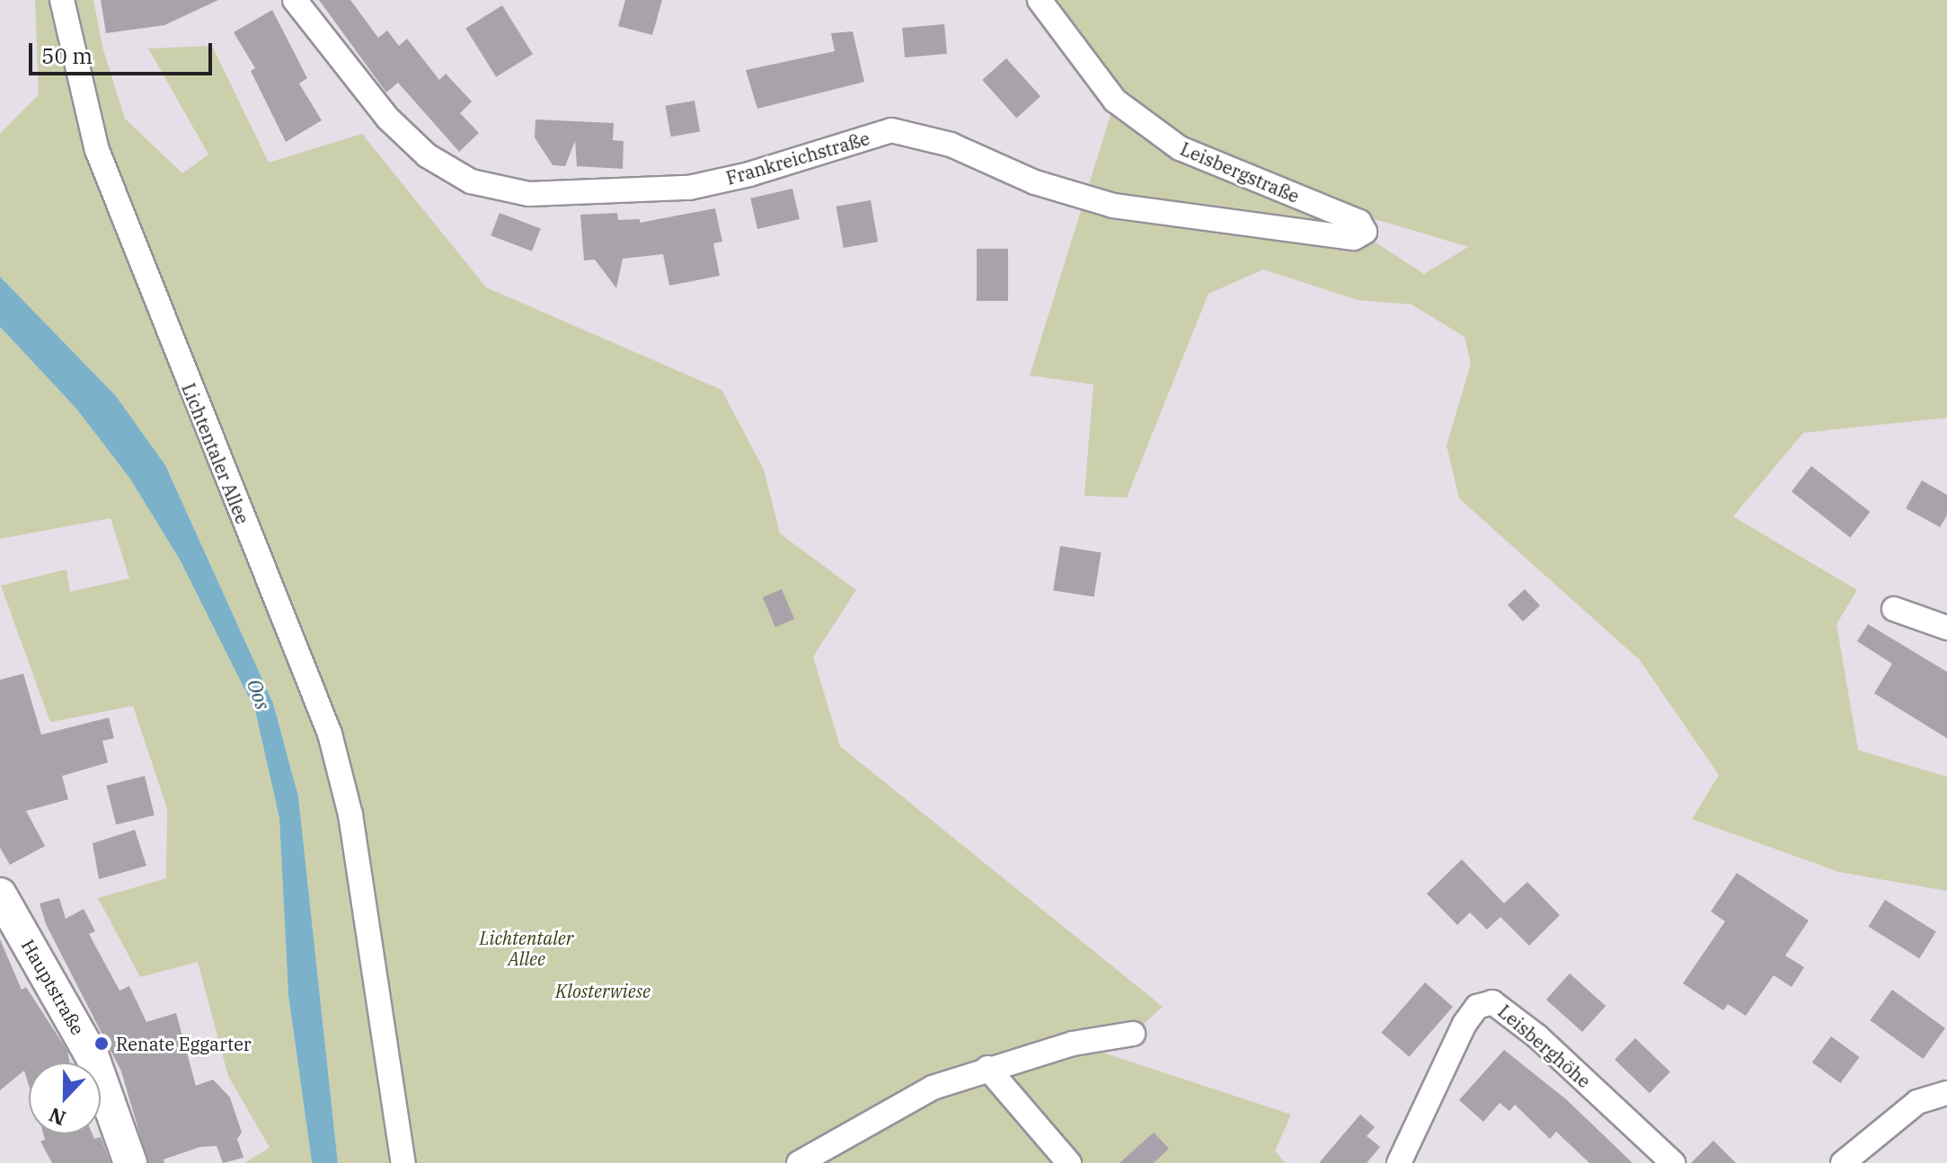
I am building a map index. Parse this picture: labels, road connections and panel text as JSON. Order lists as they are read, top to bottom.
{
  "streets": {
    "main road": ["Hauptstraße"],
    "street": [
      "Frankreichstraße",
      "Leisbergstraße",
      "Lichtentaler Allee",
      "Leisberghöhe"
    ]
  },
  "crossings": [
    ["Frankreichstraße", "Leisbergstraße"]
  ],
  "water": ["Oos"],
  "parks": ["Lichtentaler Allee", "Klosterwiese"],
  "places": ["Renate Eggarter"],
  "scale_bar": "50 m",
  "north": "bottom"
}
